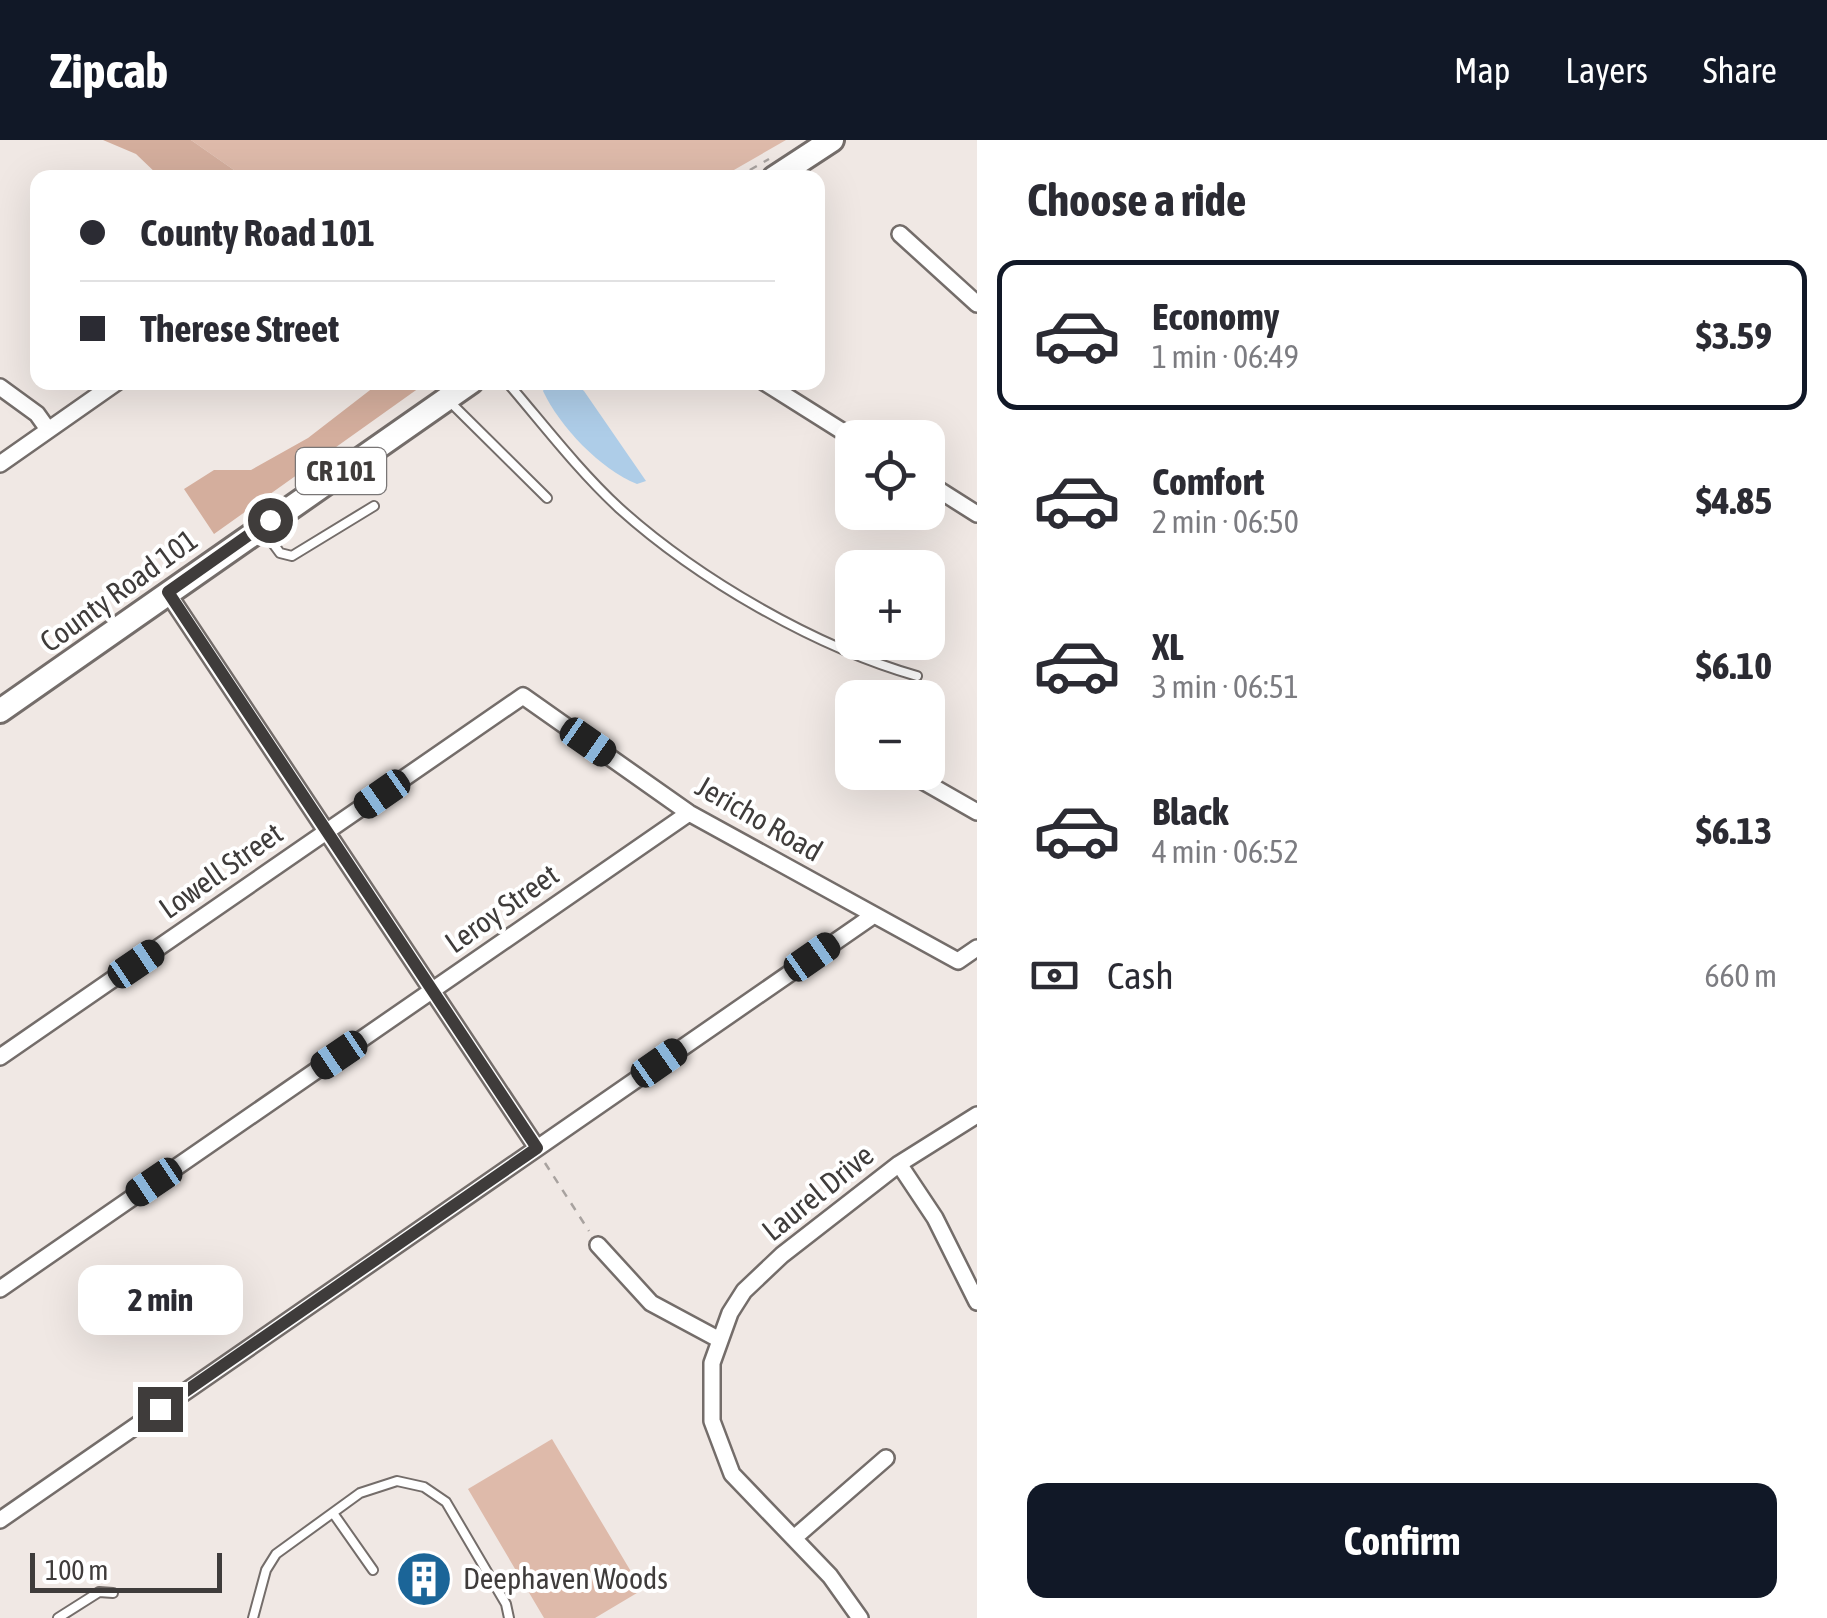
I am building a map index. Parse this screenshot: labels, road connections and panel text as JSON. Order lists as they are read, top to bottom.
{
  "streets": {
    "main road": ["CR 101", "County Road 101"],
    "street": [
      "Jericho Road",
      "Lowell Street",
      "Leroy Street",
      "Laurel Drive"
    ]
  },
  "crossings": [
    ["Jericho Road", "Lowell Street"],
    ["Jericho Road", "Leroy Street"]
  ],
  "places": {
    "building": ["Deephaven Woods"]
  },
  "scale_bar": "100 m",
  "page": {
    "header": "Zipcab",
    "nav": ["Map", "Layers", "Share"],
    "heading": "Choose a ride",
    "banner": ["County Road 101", "Therese Street"],
    "list": [
      {
        "name": "Economy",
        "note": "1 min · 06:49",
        "value": "$3.59"
      },
      {
        "name": "Comfort",
        "note": "2 min · 06:50",
        "value": "$4.85"
      },
      {
        "name": "XL",
        "note": "3 min · 06:51",
        "value": "$6.10"
      },
      {
        "name": "Black",
        "note": "4 min · 06:52",
        "value": "$6.13"
      }
    ],
    "map_buttons": ["+", "−"],
    "pay": ["Cash", "660 m"],
    "bubble": "2 min",
    "buttons": "Confirm",
    "scale": "100 m"
  }
}
